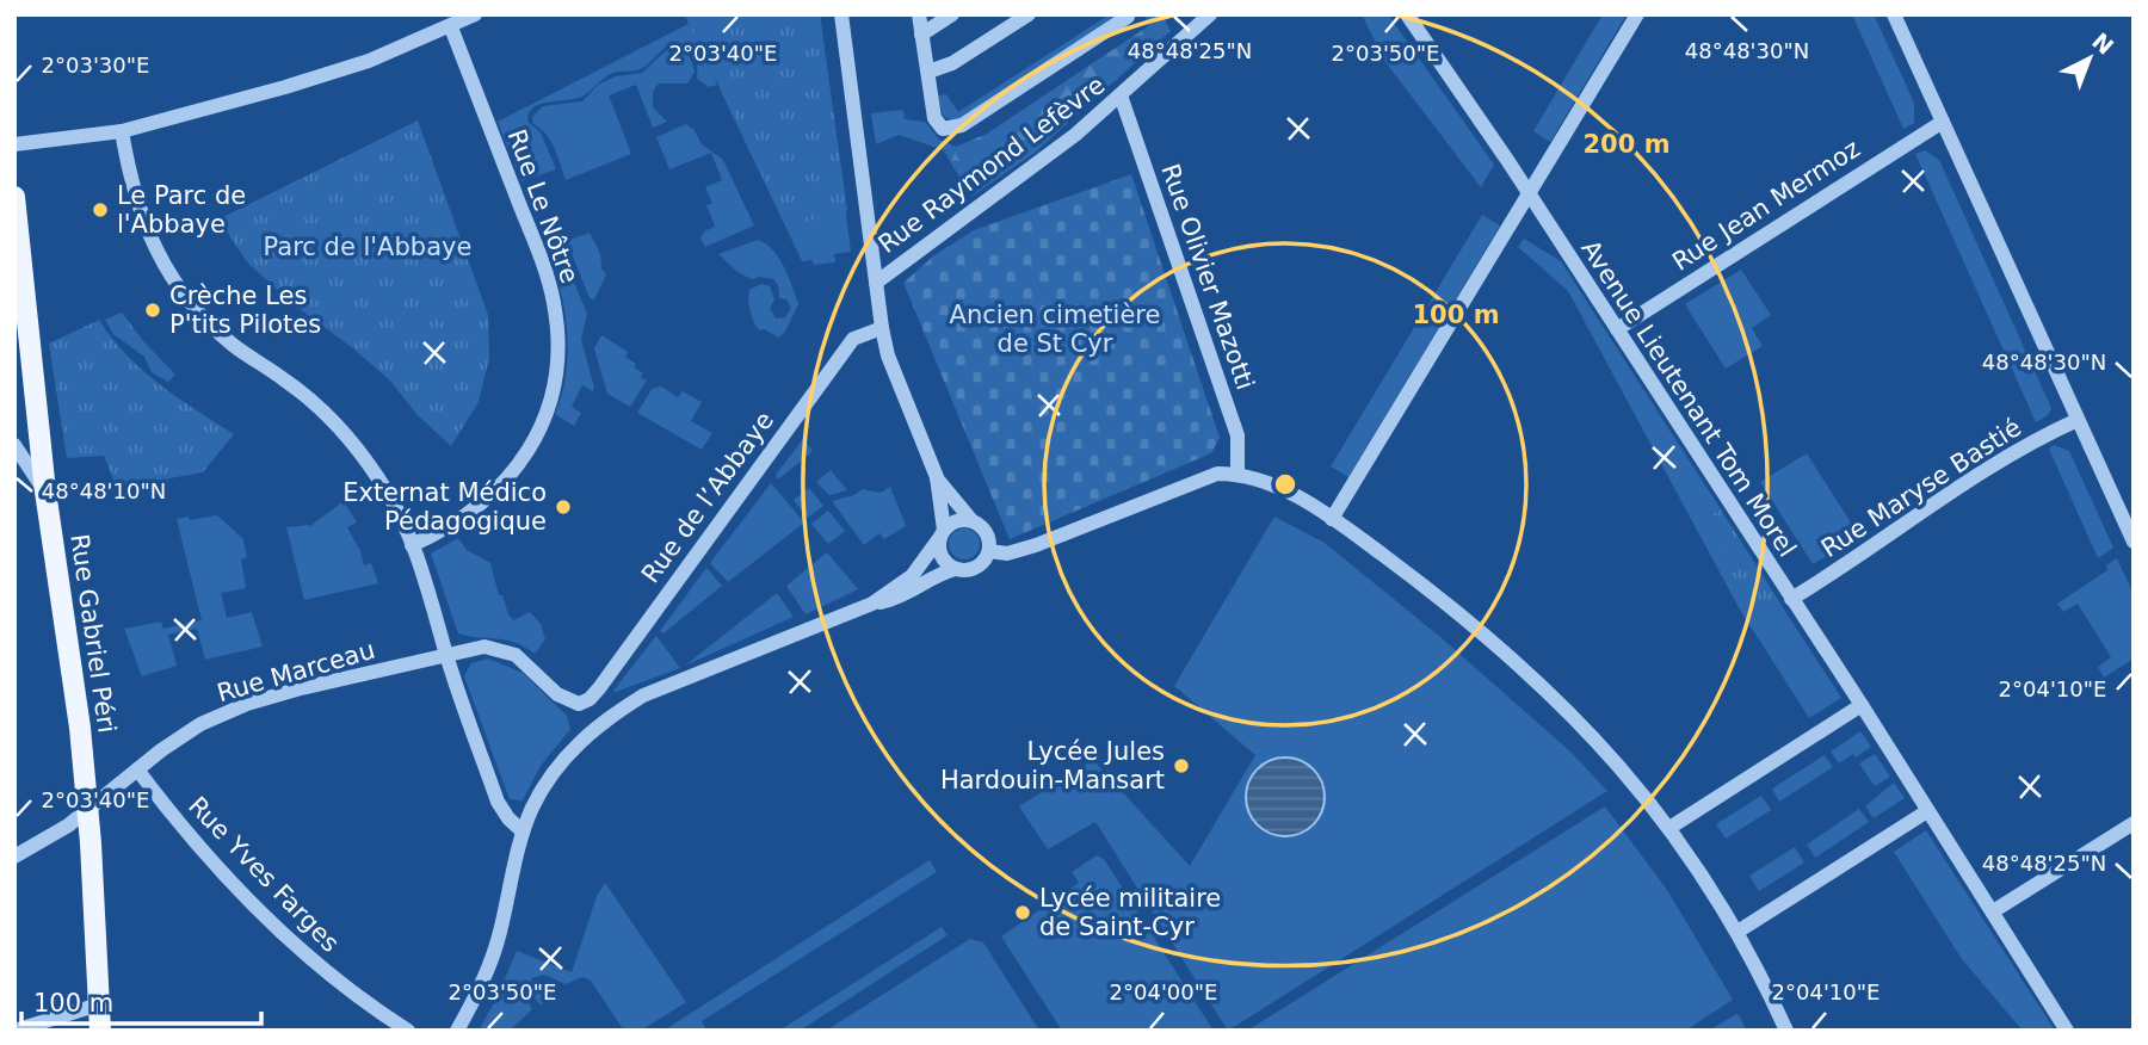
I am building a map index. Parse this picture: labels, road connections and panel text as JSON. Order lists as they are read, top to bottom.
{
  "streets": {
    "main road": ["Rue Gabriel Péri"],
    "street": [
      "Rue Raymond Lefèvre",
      "Rue Jean Mermoz",
      "Rue Le Nôtre",
      "Rue Olivier Mazotti",
      "Avenue Lieutenant Tom Morel",
      "Rue Maryse Bastié",
      "Rue de l’Abbaye",
      "Rue Marceau",
      "Rue Yves Farges"
    ]
  },
  "crossings": [
    ["Rue Raymond Lefèvre", "Rue Olivier Mazotti"],
    ["Rue Jean Mermoz", "Avenue Lieutenant Tom Morel"],
    ["Avenue Lieutenant Tom Morel", "Rue Maryse Bastié"],
    ["Rue de l’Abbaye", "Rue Marceau"],
    ["Rue Gabriel Péri", "Rue Marceau"],
    ["Rue Marceau", "Rue Yves Farges"]
  ],
  "parks": ["Parc de l'Abbaye", "Ancien cimetière de St Cyr"],
  "places": [
    "Le Parc de l'Abbaye",
    "Crèche Les P'tits Pilotes",
    "Externat Médico Pédagogique",
    "Lycée Jules Hardouin-Mansart",
    "Lycée militaire de Saint-Cyr"
  ],
  "scale_bar": "100 m",
  "north": "top right",
  "coordinates": [
    "48°48'25\"N",
    "48°48'30\"N",
    "2°03'40\"E",
    "2°03'50\"E",
    "2°03'30\"E",
    "48°48'10\"N",
    "2°04'10\"E",
    "2°04'00\"E"
  ],
  "rings": ["200 m", "100 m"]
}
